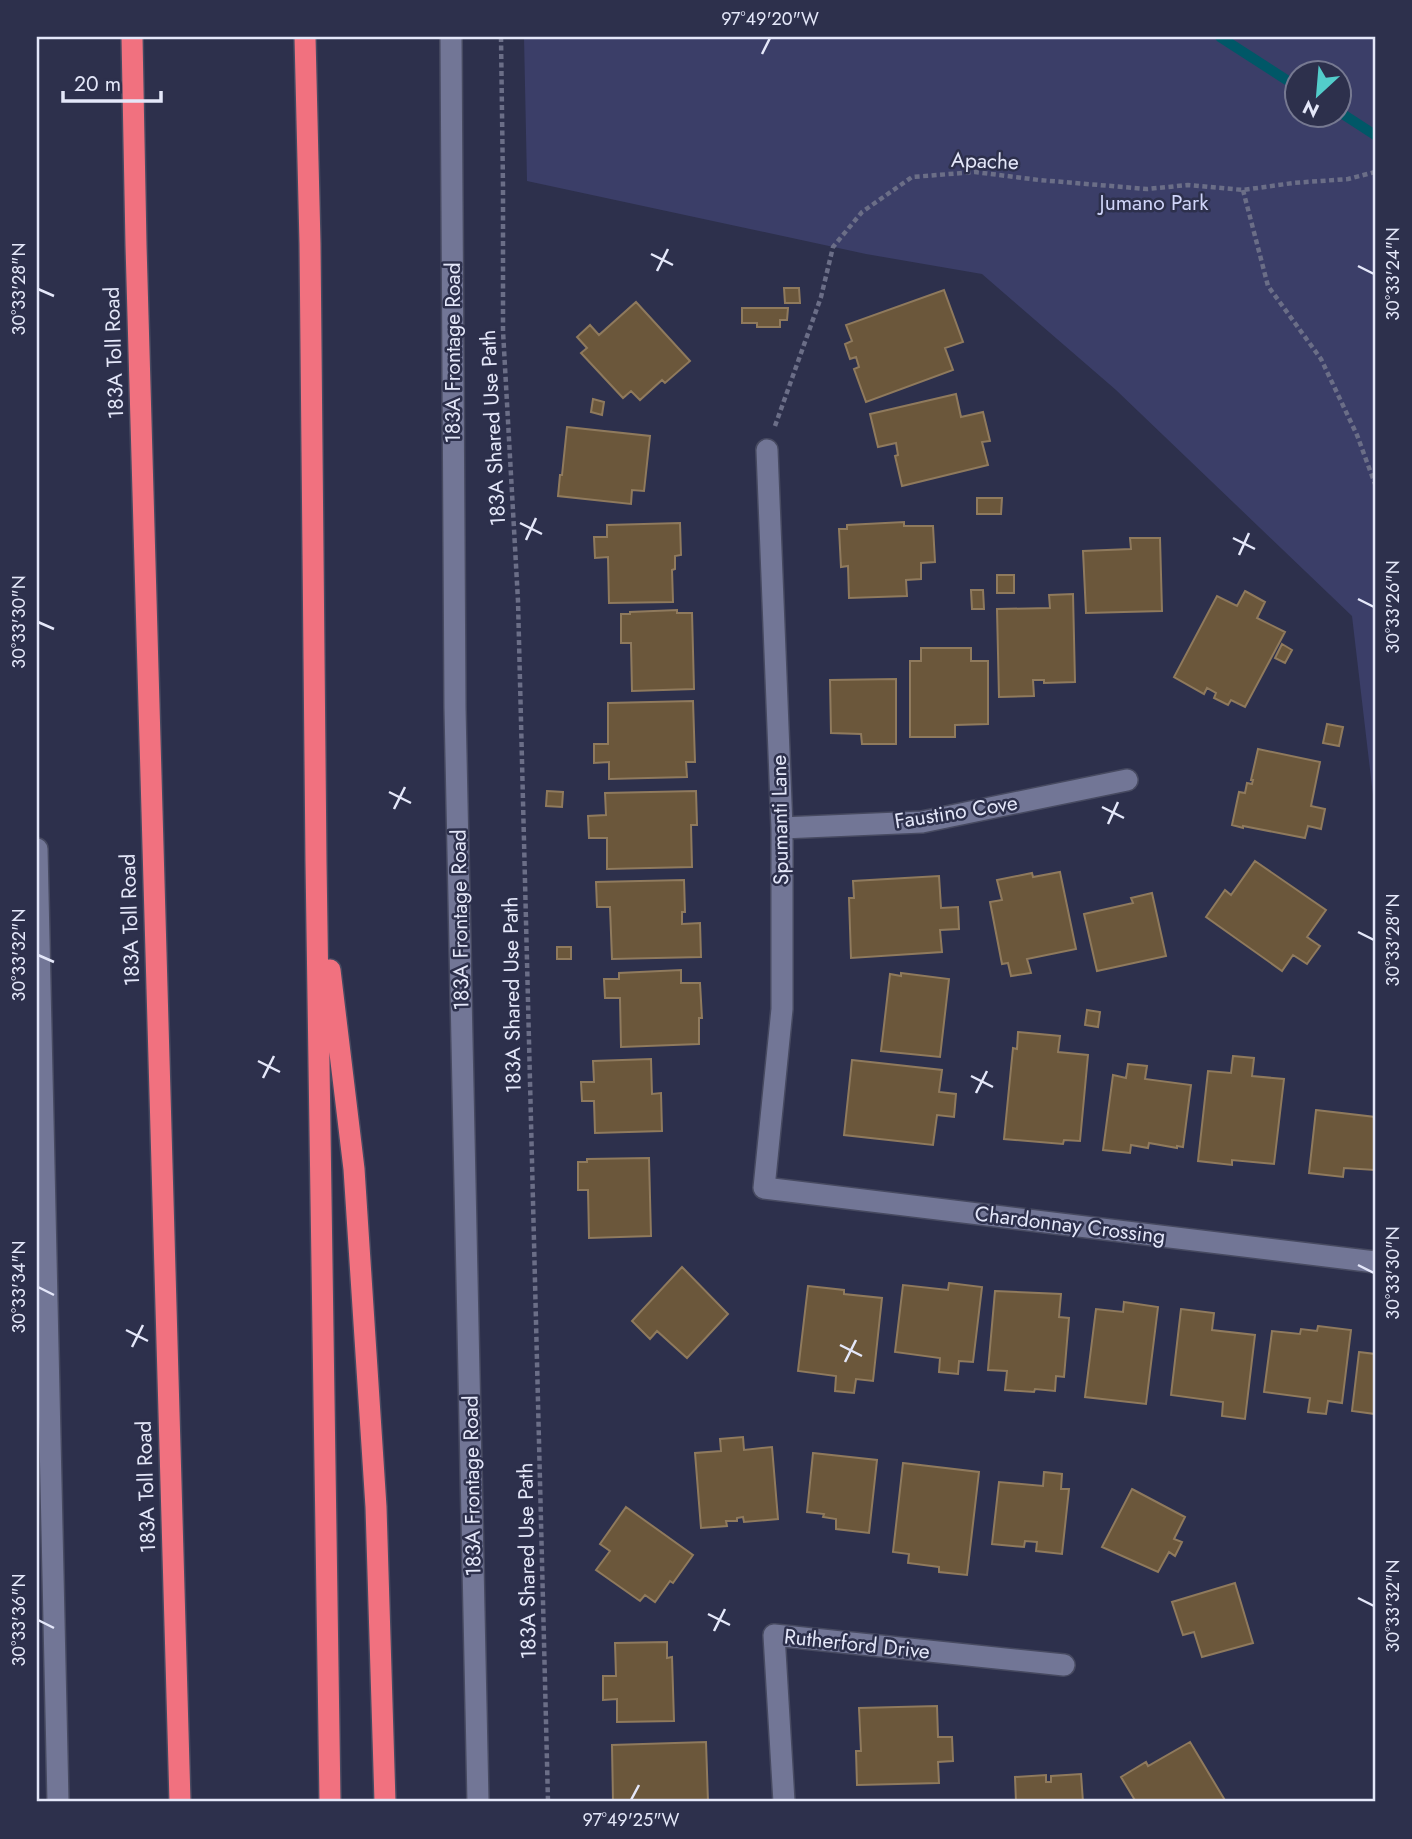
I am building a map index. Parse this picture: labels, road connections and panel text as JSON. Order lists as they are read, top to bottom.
{
  "streets": {
    "highway": ["183A Toll Road"],
    "main road": [
      "183A Frontage Road",
      "Faustino Cove",
      "Spumanti Lane",
      "Chardonnay Crossing",
      "Rutherford Drive"
    ],
    "path": ["Apache", "183A Shared Use Path"]
  },
  "crossings": [
    ["Apache", "Spumanti Lane"],
    ["Faustino Cove", "Spumanti Lane"],
    ["Spumanti Lane", "Chardonnay Crossing"]
  ],
  "parks": ["Jumano Park"],
  "scale_bar": "20 m",
  "north": "bottom left",
  "coordinates": [
    "97°49'20\"W",
    "30°33'24\"N",
    "30°33'28\"N",
    "30°33'26\"N",
    "30°33'30\"N",
    "30°33'32\"N",
    "30°33'34\"N",
    "30°33'36\"N",
    "97°49'25\"W"
  ]
}
